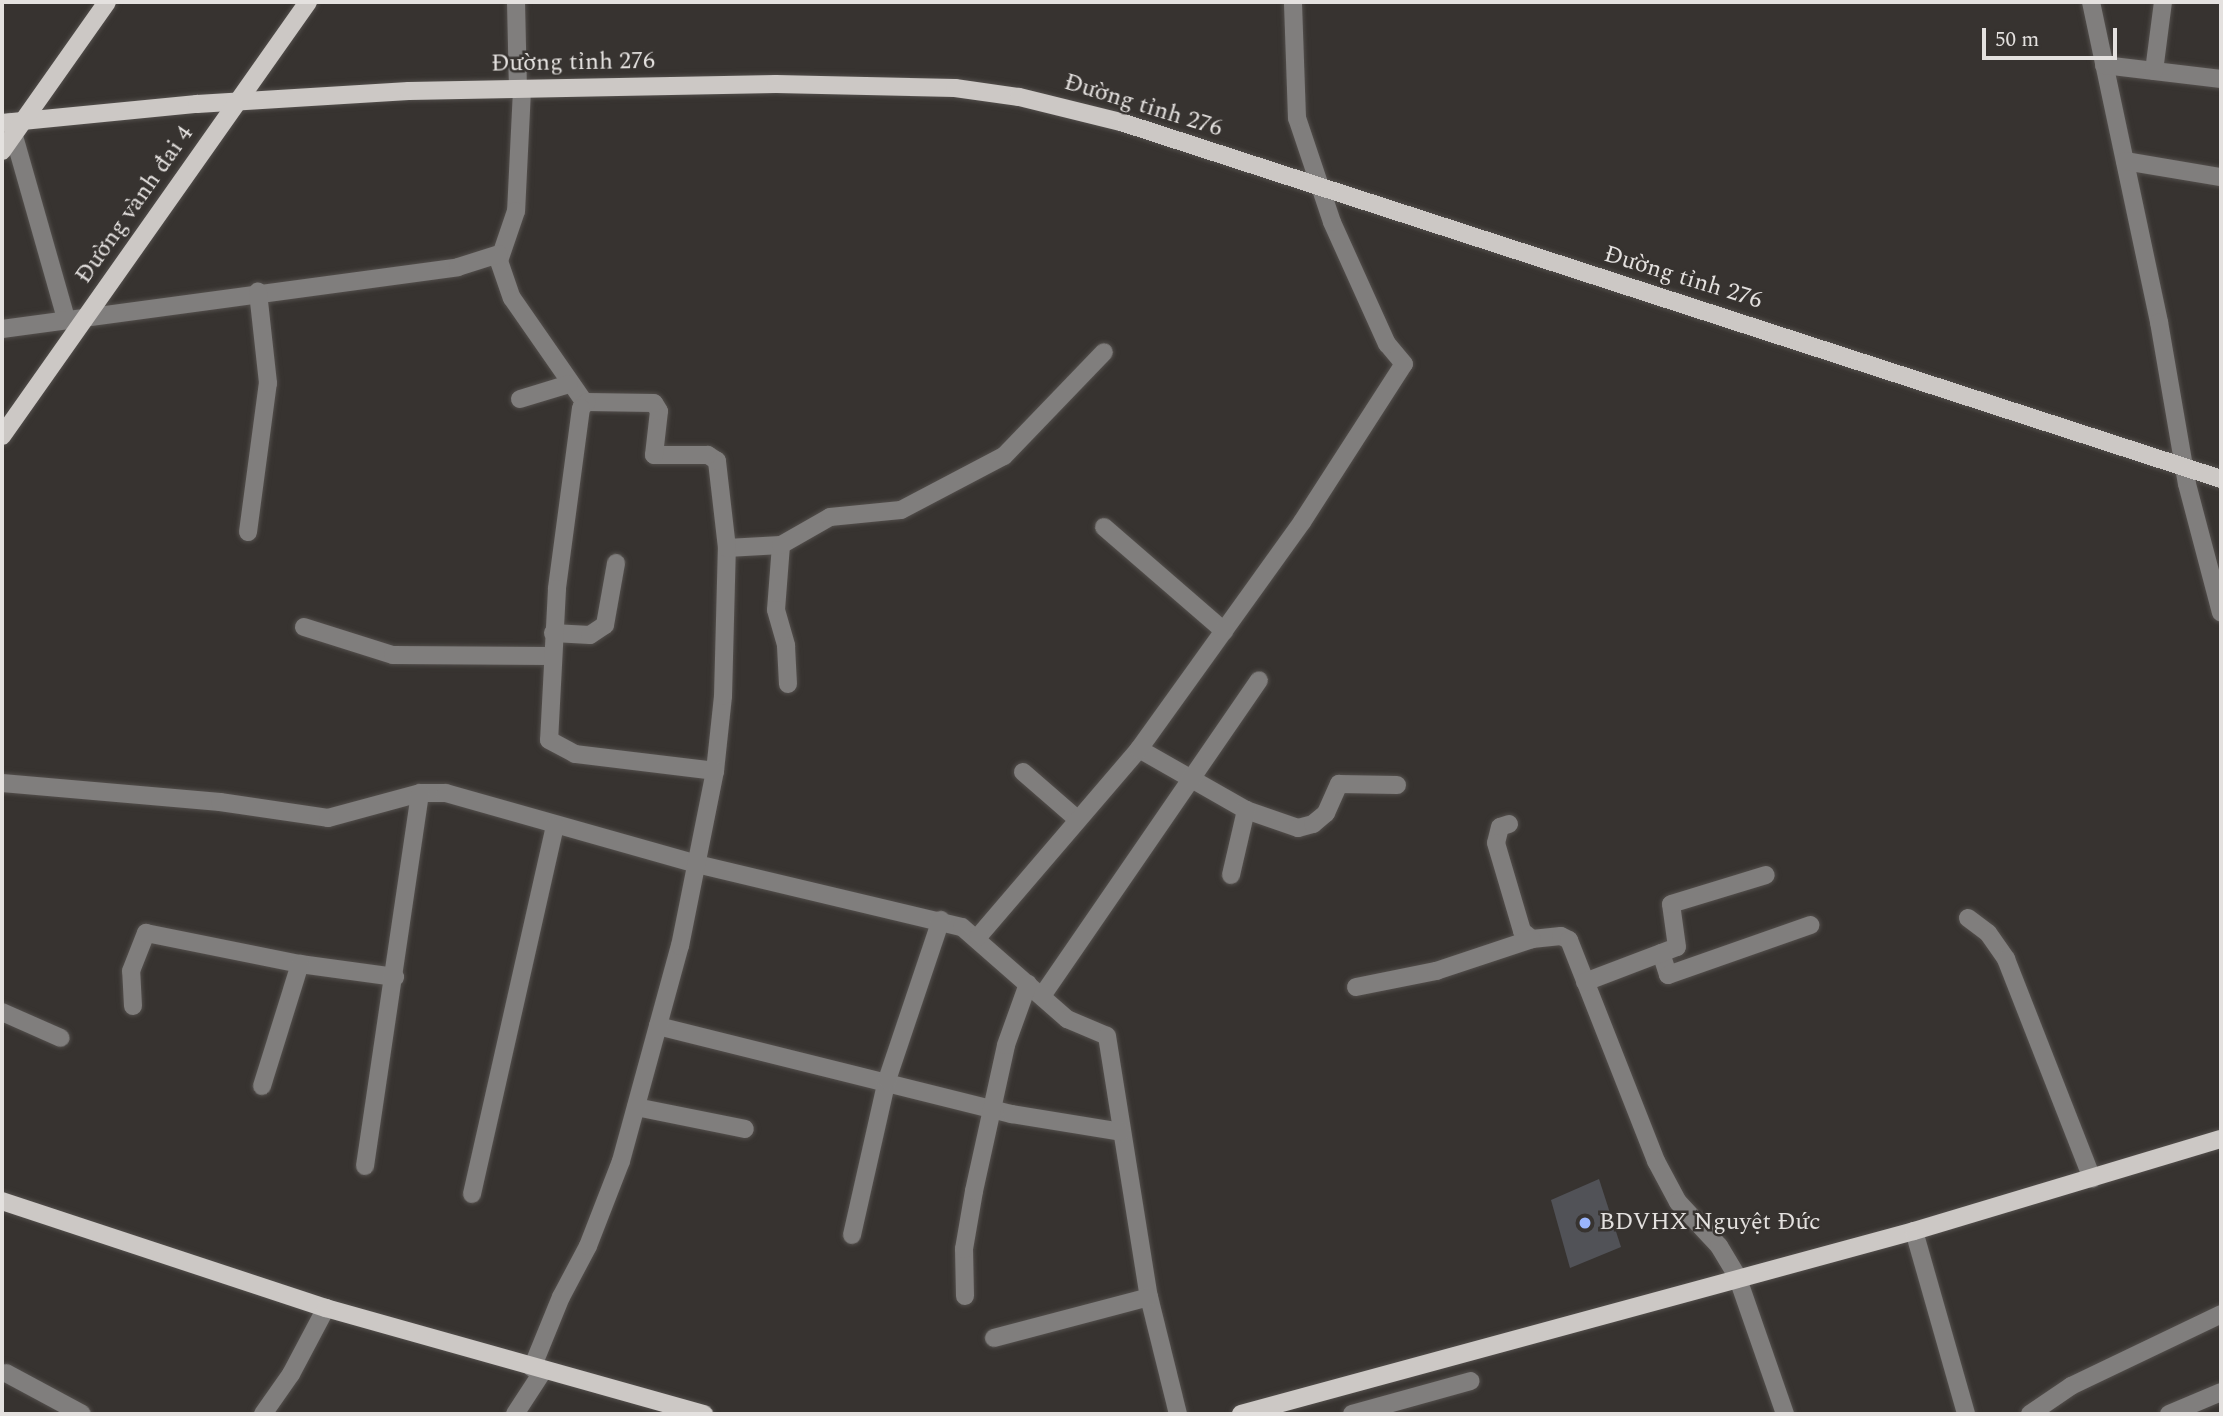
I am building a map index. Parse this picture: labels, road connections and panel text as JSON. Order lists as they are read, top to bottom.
{
  "streets": {
    "main road": ["Đường tỉnh 276", "Đường vành đai 4"]
  },
  "crossings": [
    ["Đường tỉnh 276", "Đường vành đai 4"]
  ],
  "places": ["BDVHX Nguyệt Đức"],
  "scale_bar": "50 m"
}
